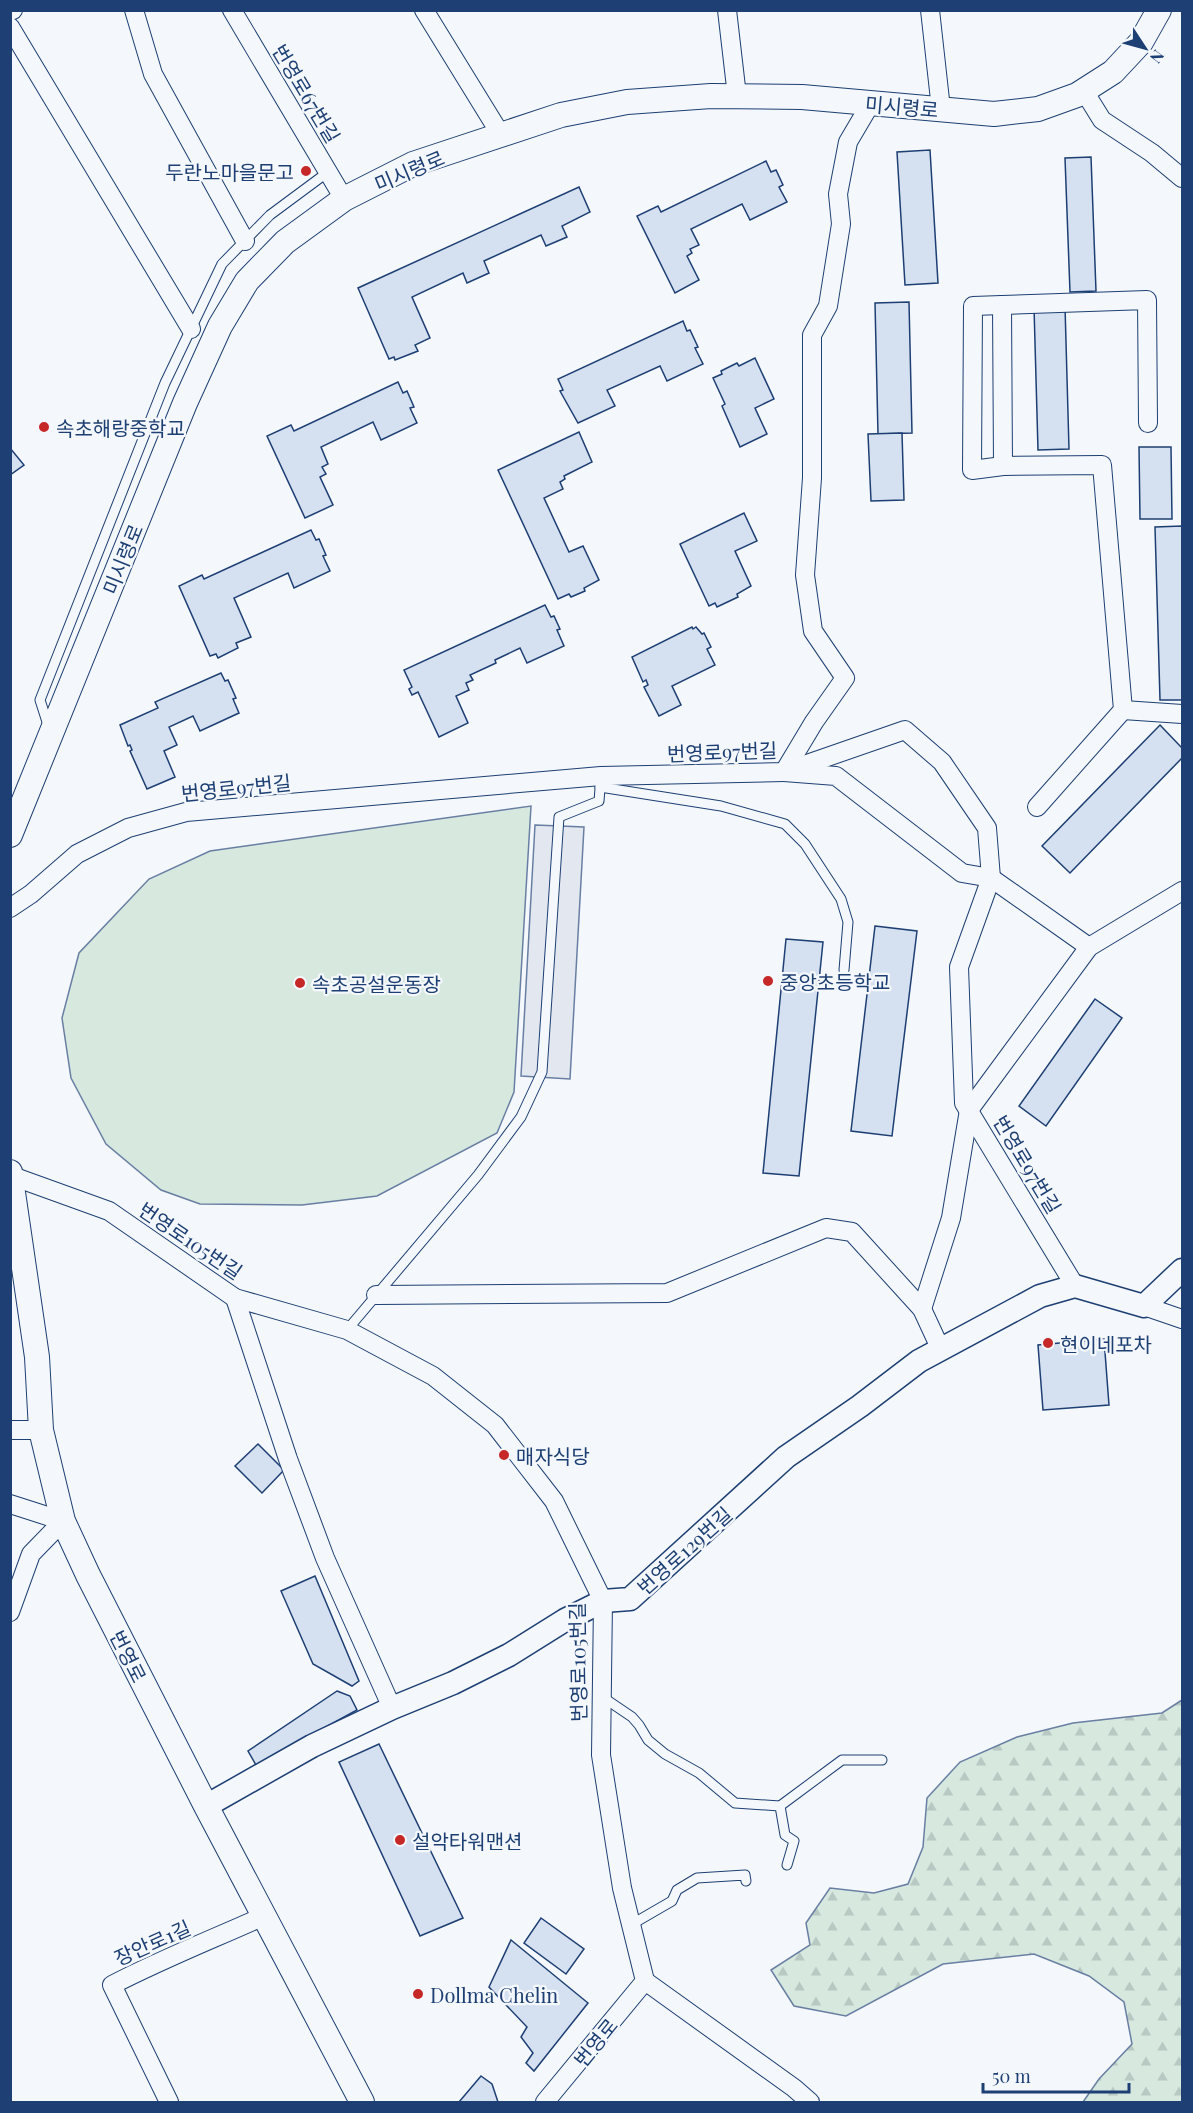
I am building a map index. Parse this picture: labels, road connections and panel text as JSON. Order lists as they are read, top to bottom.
{
  "streets": {
    "main road": ["미시령로", "번영로"],
    "street": [
      "번영로67번길",
      "번영로97번길",
      "번영로105번길",
      "번영로129번길",
      "장안로1길"
    ]
  },
  "crossings": [
    ["번영로67번길", "미시령로"],
    ["번영로97번길", "번영로129번길"],
    ["번영로105번길", "번영로129번길"],
    ["번영로105번길", "번영로"],
    ["번영로129번길", "번영로"],
    ["번영로", "장안로1길"]
  ],
  "places": [
    "두란노마을문고",
    "속초해랑중학교",
    "중앙초등학교",
    "속초공설운동장",
    "현이네포차",
    "매자식당",
    "설악타워맨션",
    "Dollma Chelin"
  ],
  "scale_bar": "50 m",
  "north": "bottom right"
}
